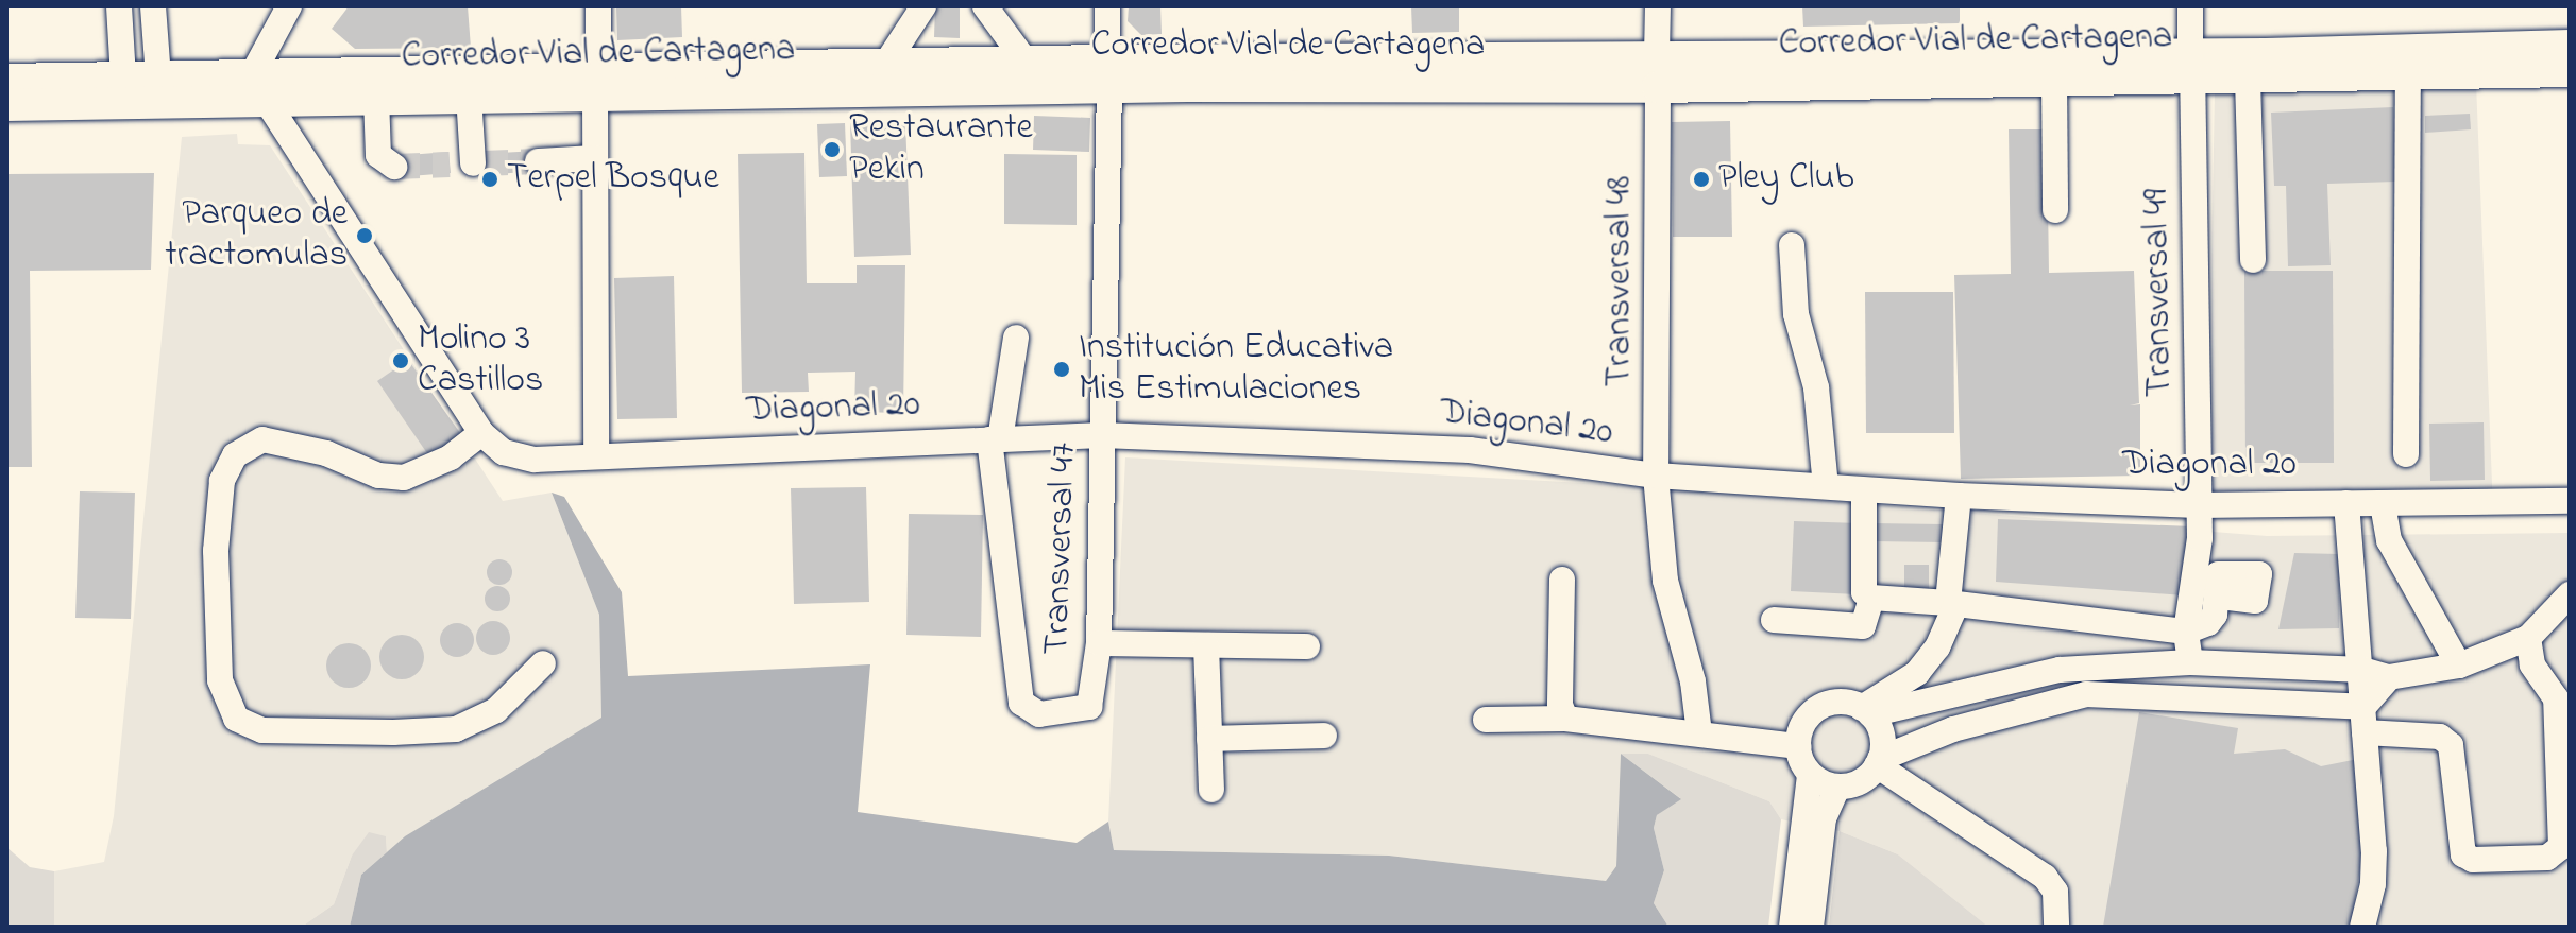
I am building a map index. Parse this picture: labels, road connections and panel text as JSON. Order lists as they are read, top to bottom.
{
  "streets": {
    "main road": ["Corredor Vial de Cartagena"],
    "street": [
      "Transversal 48",
      "Transversal 49",
      "Diagonal 20",
      "Transversal 47"
    ]
  },
  "crossings": [
    ["Corredor Vial de Cartagena", "Transversal 48"],
    ["Corredor Vial de Cartagena", "Transversal 49"],
    ["Corredor Vial de Cartagena", "Transversal 47"],
    ["Transversal 48", "Diagonal 20"],
    ["Transversal 49", "Diagonal 20"],
    ["Diagonal 20", "Transversal 47"]
  ],
  "places": [
    "Restaurante Pekin",
    "Terpel Bosque",
    "Pley Club",
    "Parqueo de tractomulas",
    "Molino 3 Castillos",
    "Institución Educativa Mis Estimulaciones"
  ]
}
